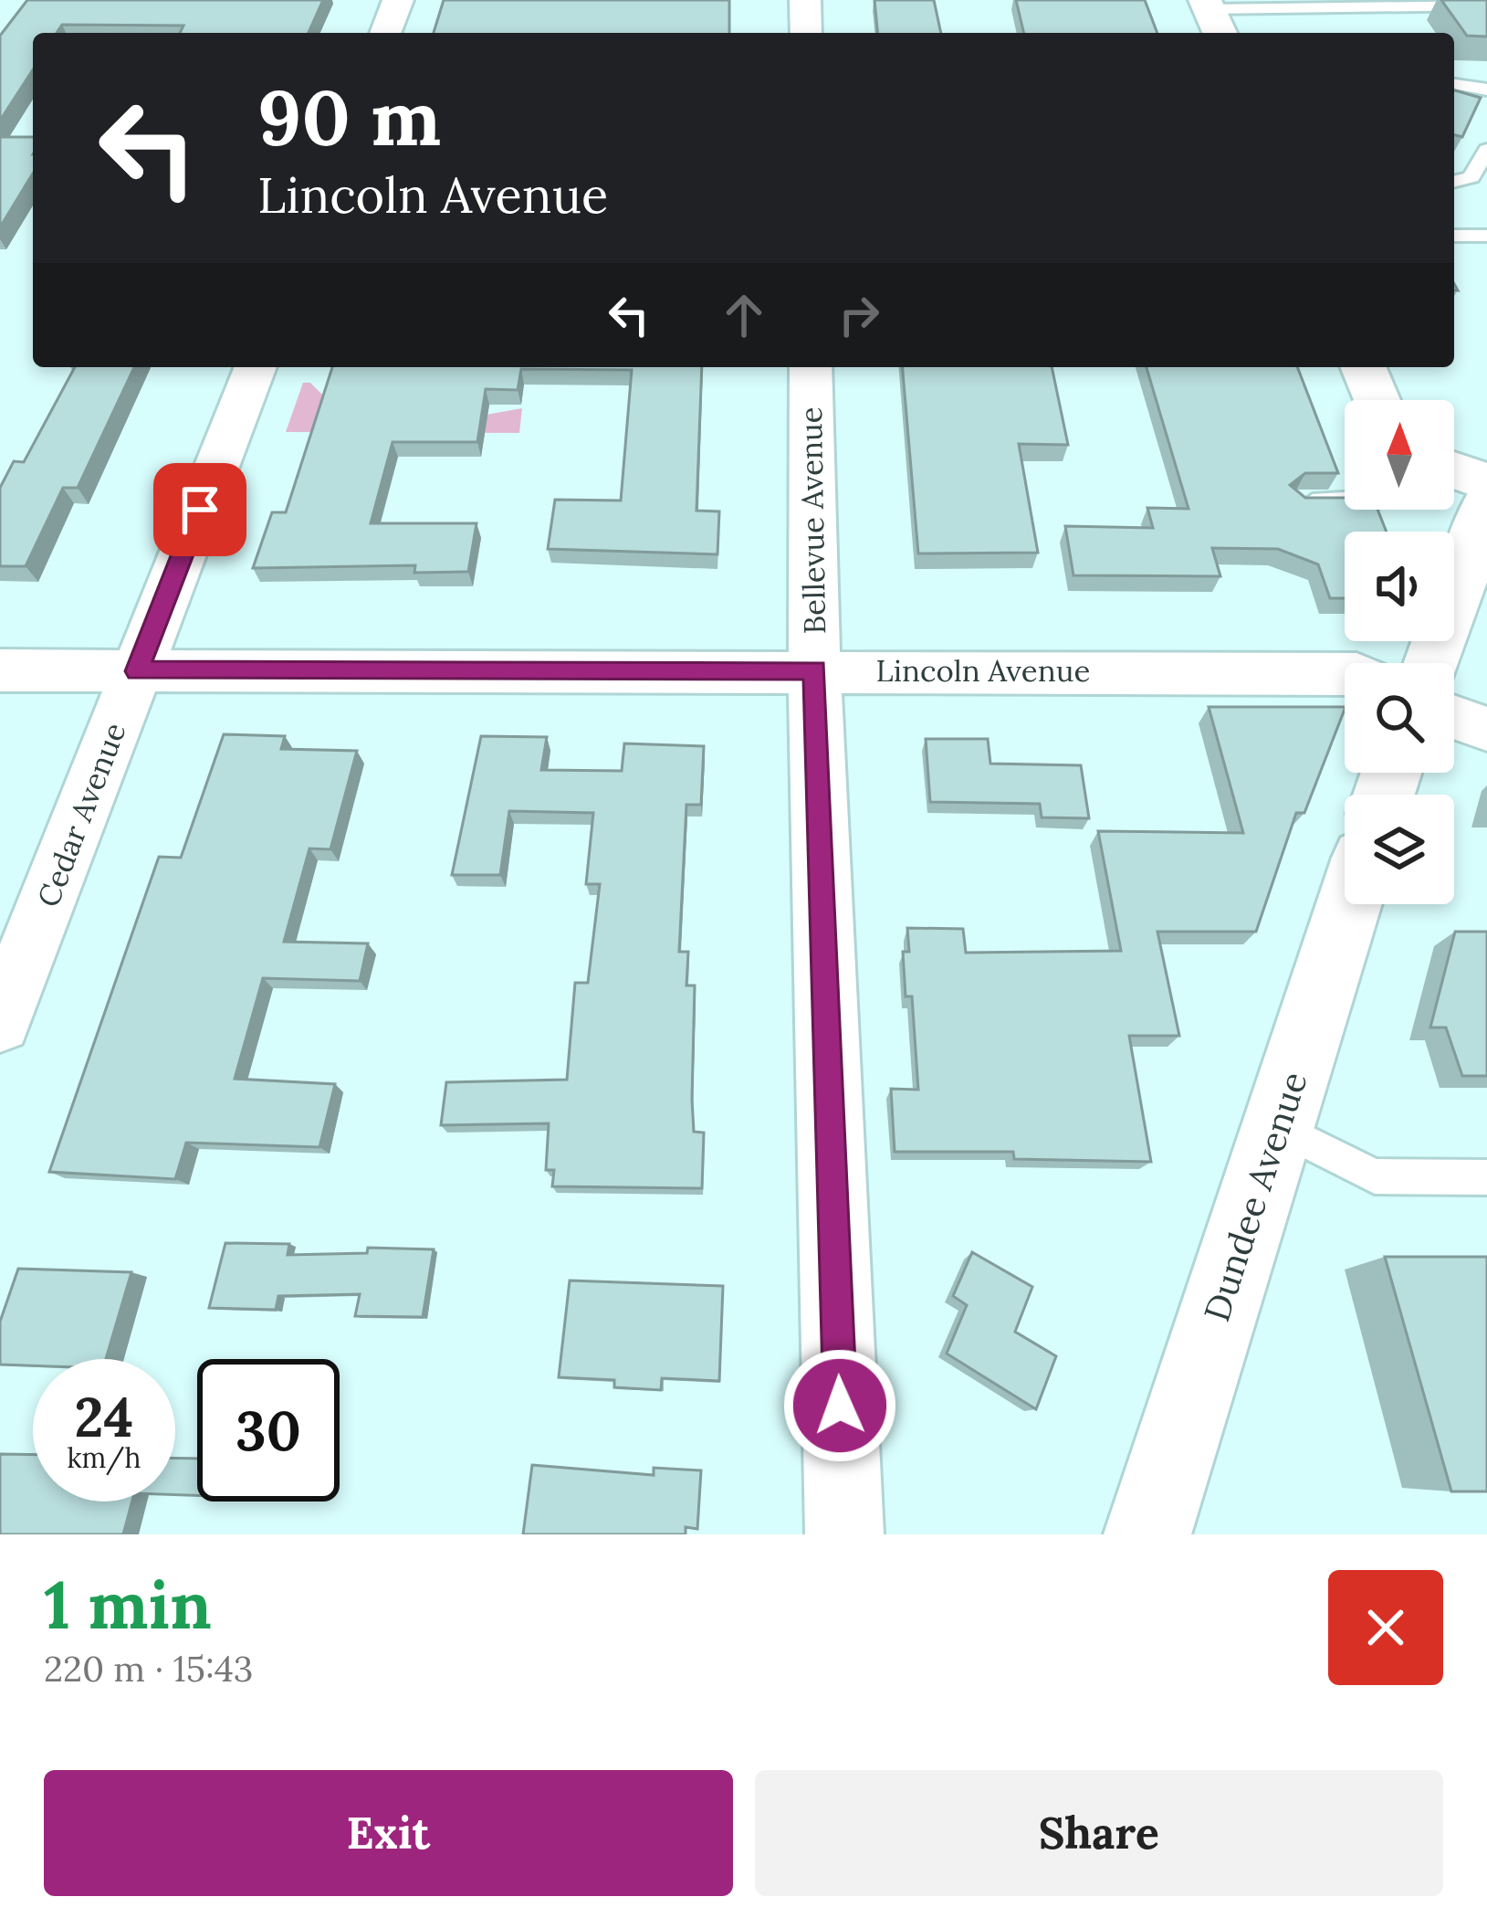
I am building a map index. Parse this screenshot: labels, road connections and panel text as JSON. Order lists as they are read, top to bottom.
{
  "streets": {
    "main road": ["Dundee Avenue"],
    "street": ["Bellevue Avenue", "Lincoln Avenue", "Cedar Avenue"]
  },
  "crossings": [
    ["Bellevue Avenue", "Lincoln Avenue"],
    ["Lincoln Avenue", "Cedar Avenue"]
  ],
  "north": "top",
  "page": {
    "turn": ["90 m", "Lincoln Avenue"],
    "speed": "24 km/h",
    "limit": "30",
    "heading": ["1 min", "220 m · 15:43"],
    "buttons": ["Exit", "Share"]
  }
}
